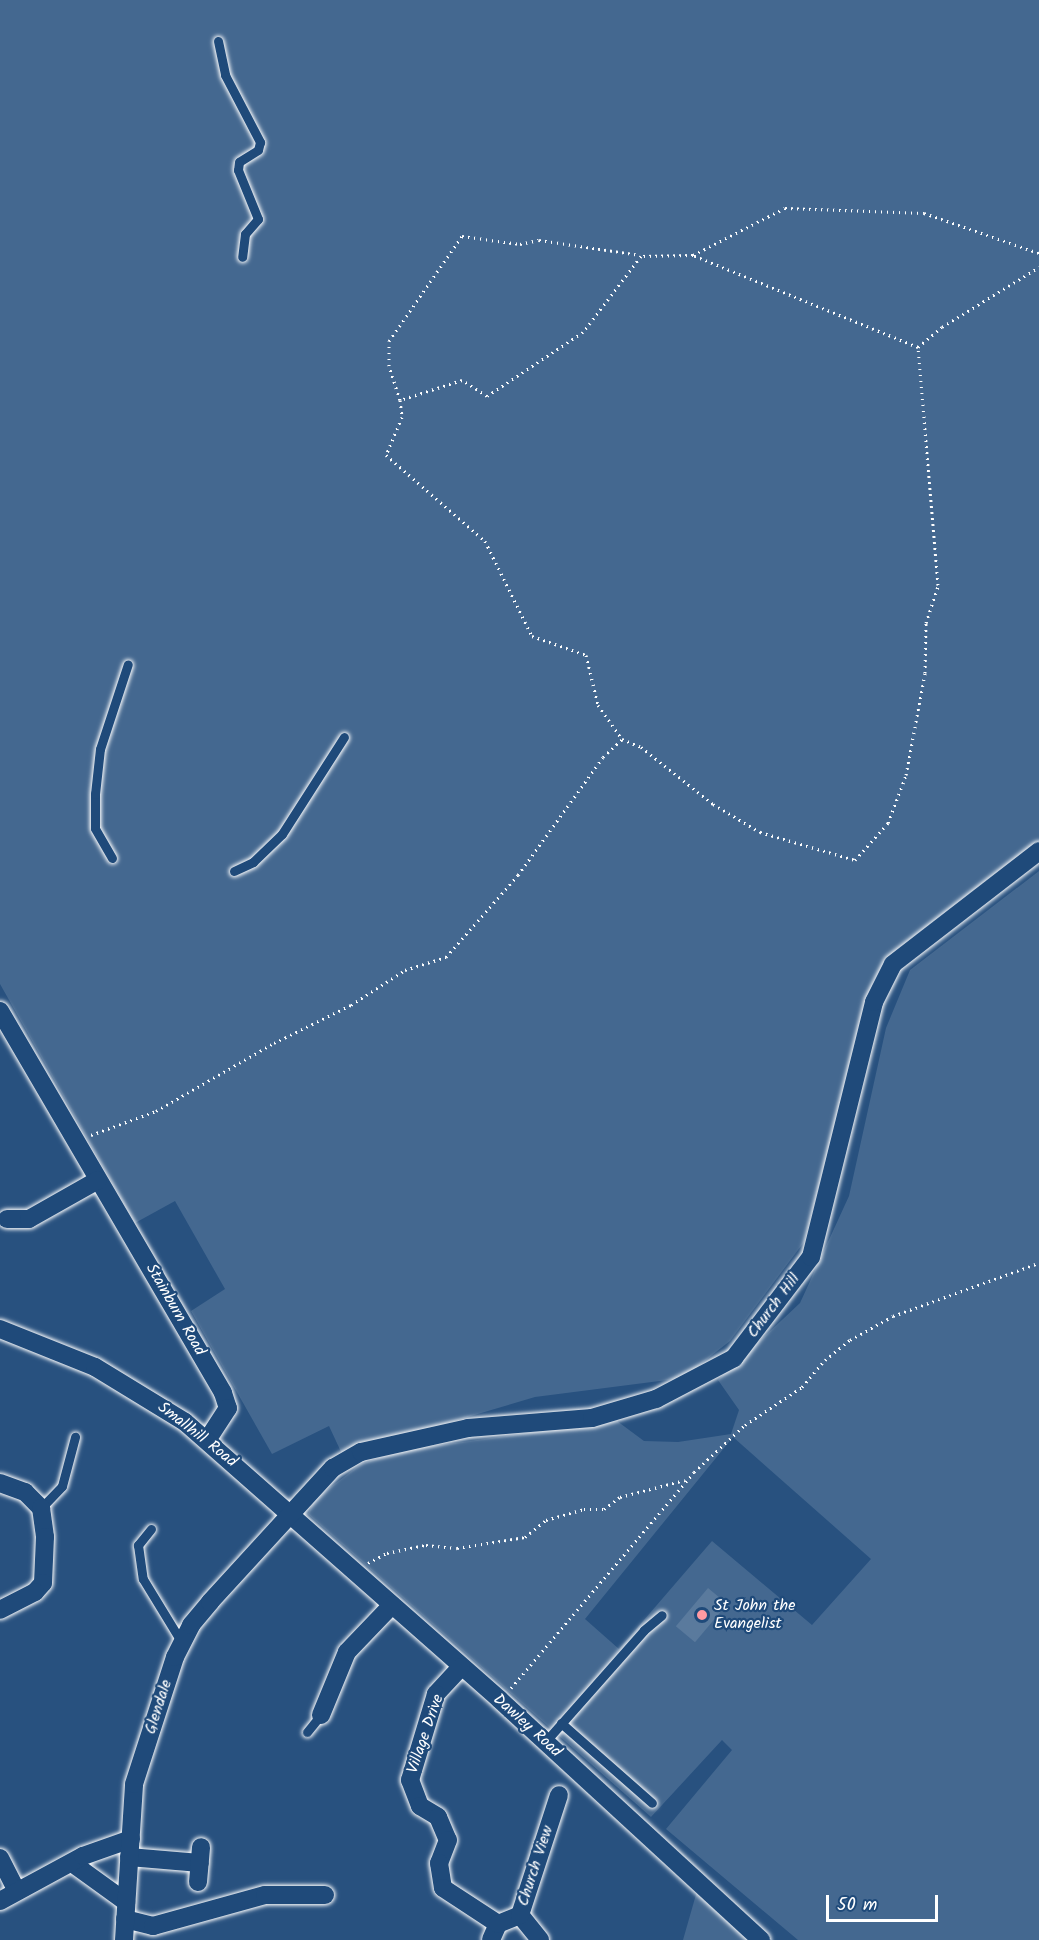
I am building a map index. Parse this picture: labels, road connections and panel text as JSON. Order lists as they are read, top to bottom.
{
  "streets": {
    "street": [
      "Church Hill",
      "Stainburn Road",
      "Smallhill Road",
      "Glendale",
      "Dawley Road",
      "Village Drive",
      "Church View"
    ]
  },
  "crossings": [
    ["Church Hill", "Smallhill Road"],
    ["Church Hill", "Glendale"],
    ["Church Hill", "Dawley Road"],
    ["Stainburn Road", "Smallhill Road"],
    ["Smallhill Road", "Glendale"],
    ["Smallhill Road", "Dawley Road"],
    ["Glendale", "Dawley Road"],
    ["Dawley Road", "Village Drive"],
    ["Village Drive", "Church View"]
  ],
  "places": ["St John the Evangelist"],
  "scale_bar": "50 m"
}
